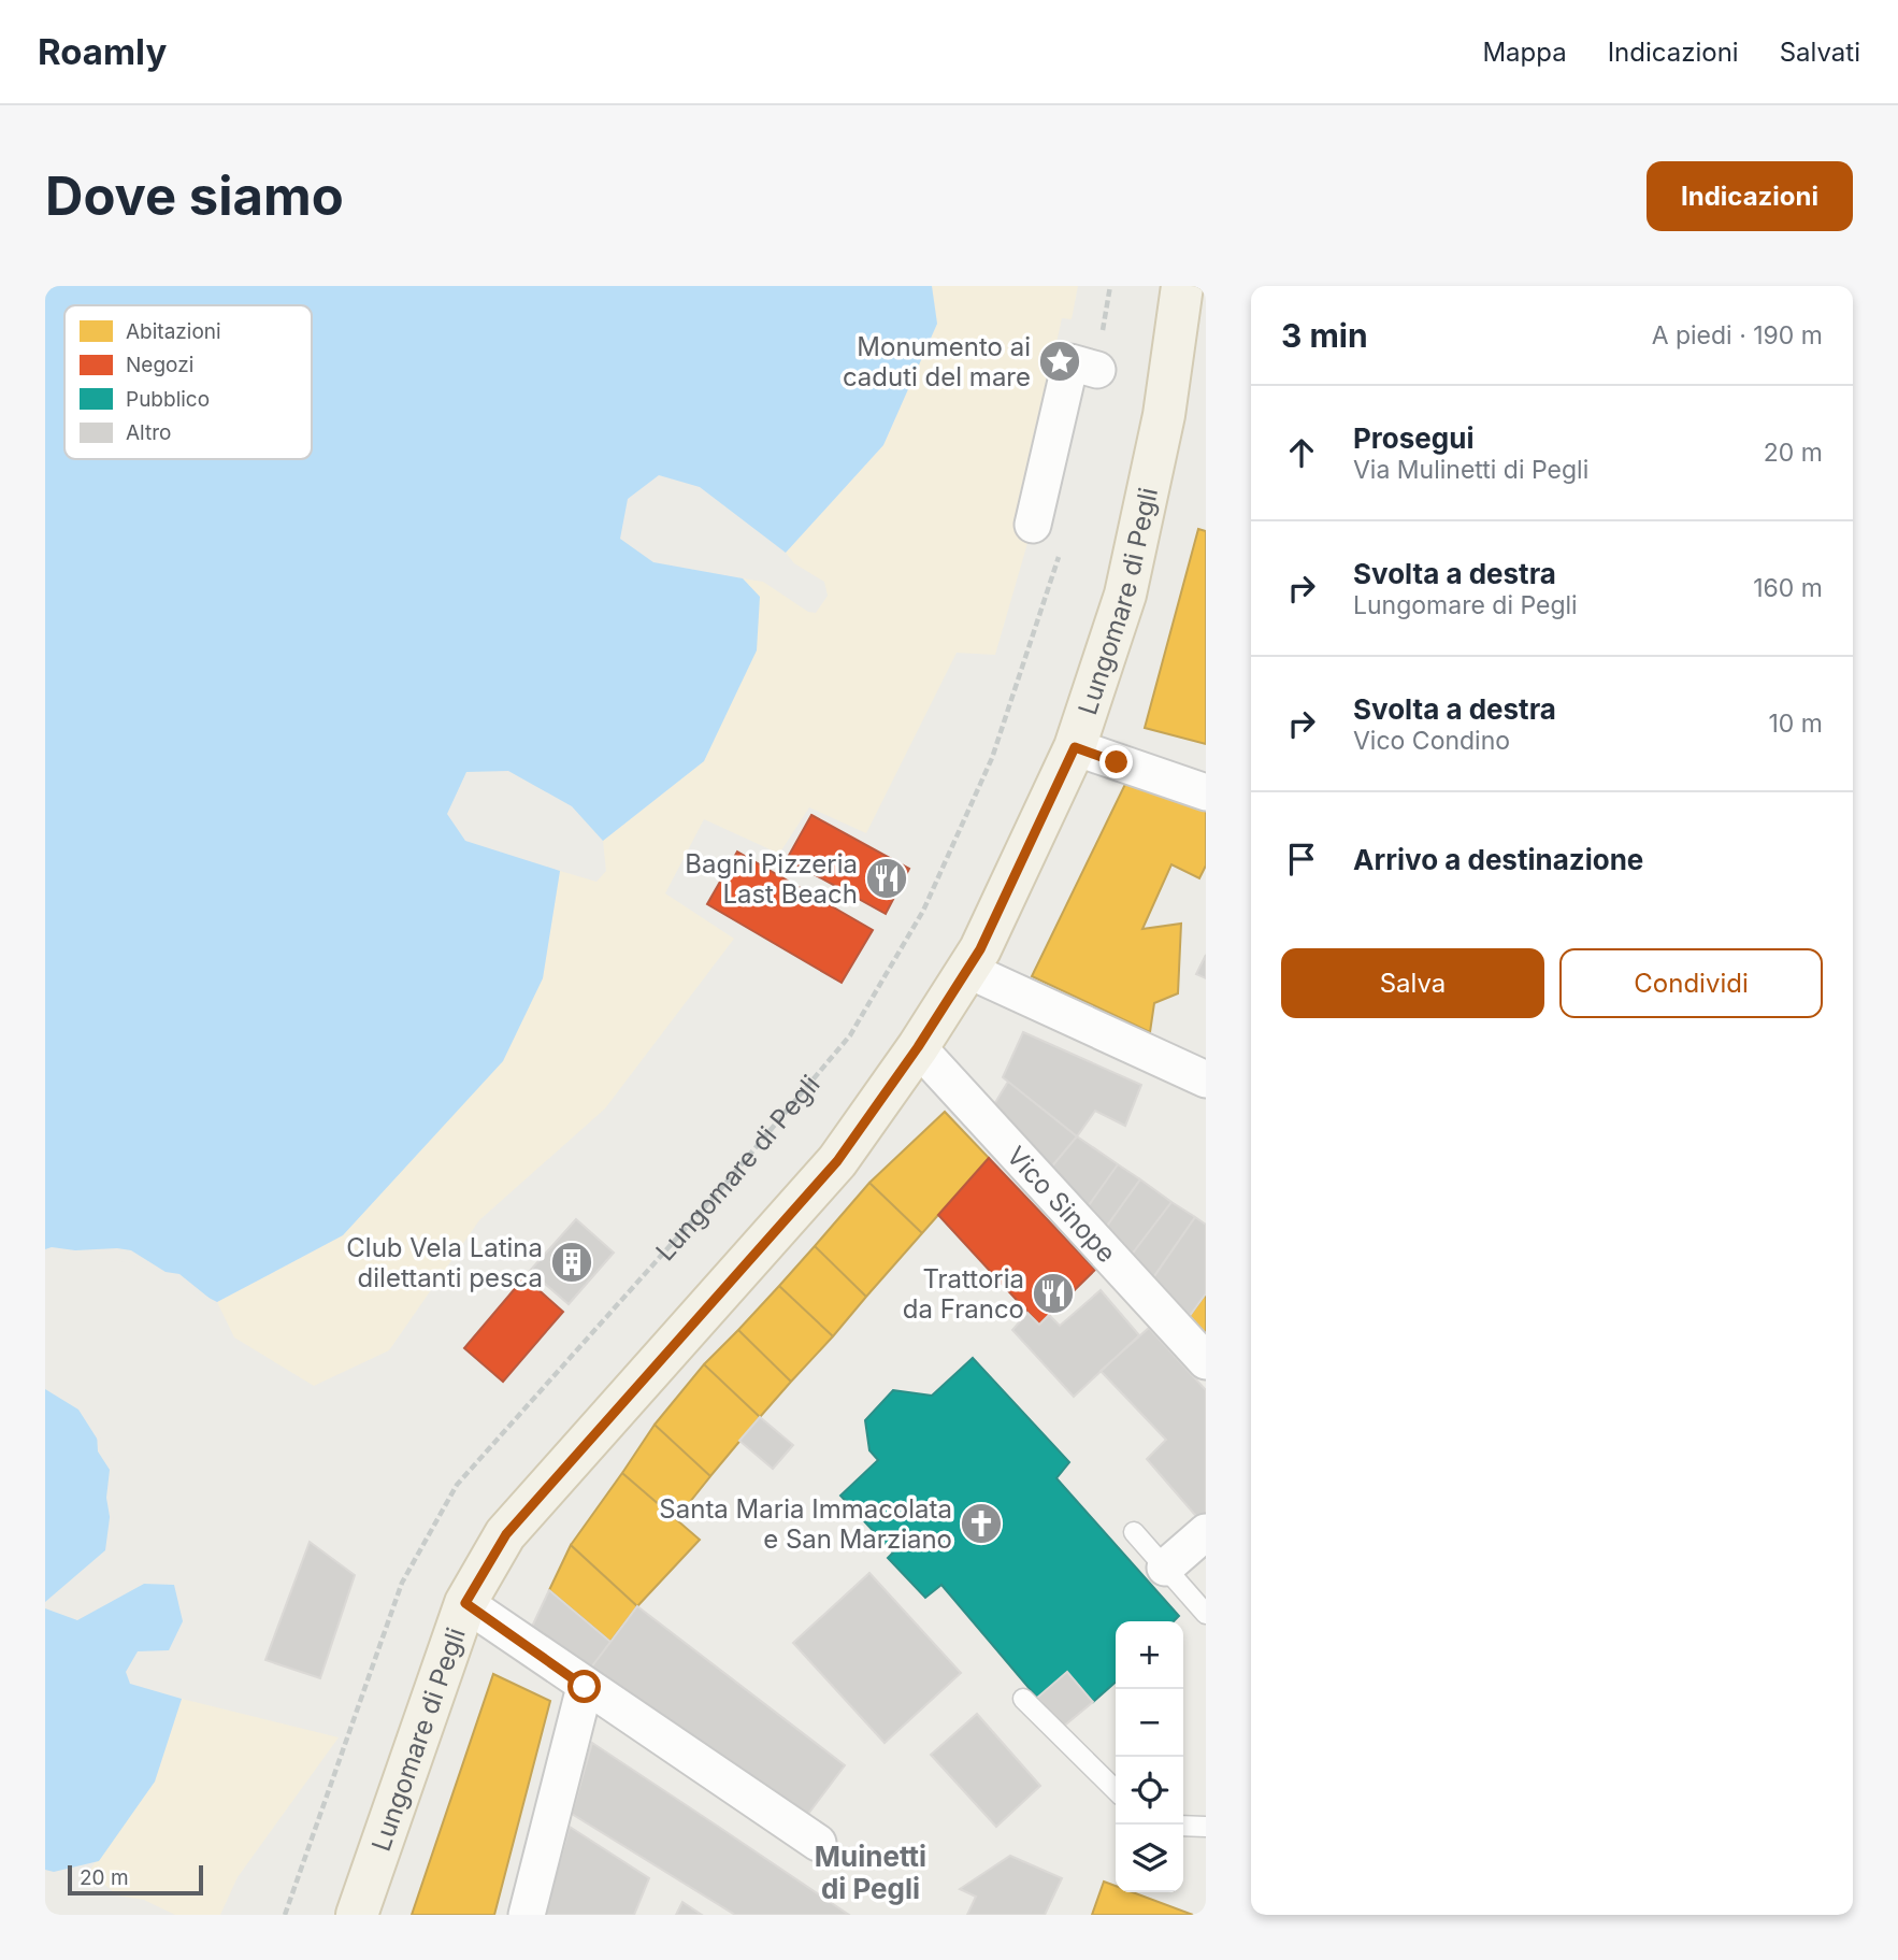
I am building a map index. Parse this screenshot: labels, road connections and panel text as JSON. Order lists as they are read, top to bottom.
{
  "streets": {
    "main road": ["Lungomare di Pegli"],
    "street": ["Vico Sinope"]
  },
  "crossings": [
    ["Lungomare di Pegli", "Vico Sinope"]
  ],
  "districts": ["Muinetti di Pegli"],
  "places": {
    "place": ["Monumento ai caduti del mare"],
    "restaurant": ["Bagni Pizzeria Last Beach", "Trattoria da Franco"],
    "building": ["Club Vela Latina dilettanti pesca"],
    "church": ["Santa Maria Immacolata e San Marziano"]
  },
  "legend": [
    "Abitazioni",
    "Negozi",
    "Pubblico",
    "Altro"
  ],
  "scale_bar": "20 m",
  "page": {
    "header": "Roamly",
    "nav": ["Mappa", "Indicazioni", "Salvati"],
    "buttons": [
      "Indicazioni",
      ["Salva", "Condividi"]
    ],
    "title": "Dove siamo",
    "heading": ["3 min", "A piedi · 190 m"],
    "list": [
      ["Prosegui", "Via Mulinetti di Pegli", "20 m"],
      ["Svolta a destra", "Lungomare di Pegli", "160 m"],
      ["Svolta a destra", "Vico Condino", "10 m"],
      "Arrivo a destinazione"
    ],
    "map_buttons": ["+", "−"],
    "scale": "20 m"
  }
}
